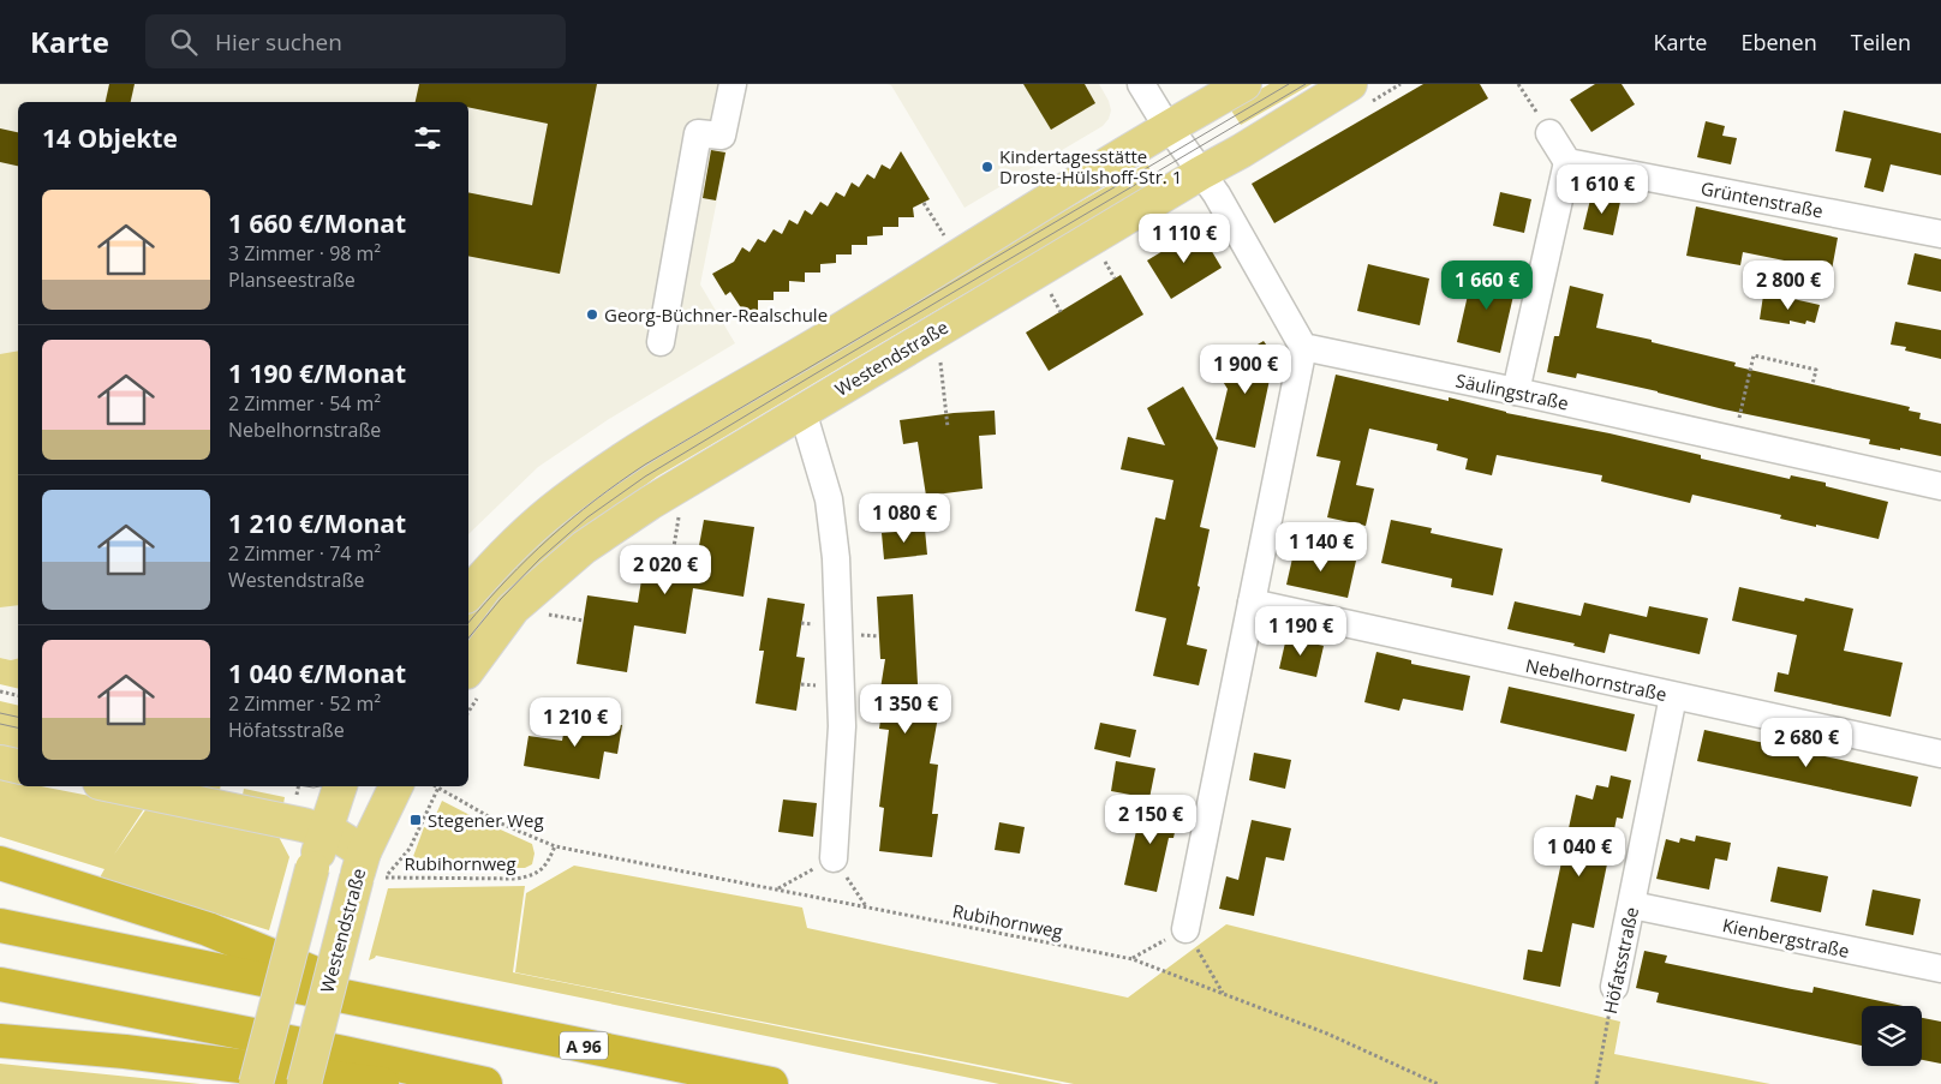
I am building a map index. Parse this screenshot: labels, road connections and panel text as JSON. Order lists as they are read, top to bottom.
{
  "streets": {
    "highway": ["A 96"],
    "main road": ["Westendstraße"],
    "street": [
      "Grüntenstraße",
      "Säulingstraße",
      "Nebelhornstraße",
      "Kienbergstraße",
      "Höfatsstraße"
    ],
    "path": ["Rubihornweg"]
  },
  "crossings": [
    ["Westendstraße", "Rubihornweg"],
    ["Nebelhornstraße", "Höfatsstraße"],
    ["Kienbergstraße", "Höfatsstraße"]
  ],
  "places": {
    "other": ["Kindertagesstätte Droste-Hülshoff-Str. 1", "Georg-Büchner-Realschule"],
    "transit": ["Stegener Weg"]
  },
  "page": {
    "header": "Karte",
    "search": "Hier suchen",
    "nav": ["Karte", "Ebenen", "Teilen"],
    "heading": "14 Objekte",
    "price": [
      "1 610 €",
      "1 110 €",
      "1 660 €",
      "2 800 €",
      "1 900 €",
      "1 080 €",
      "1 140 €",
      "2 020 €",
      "1 190 €",
      "1 350 €",
      "1 210 €",
      "2 680 €",
      "2 150 €",
      "1 040 €"
    ],
    "list": [
      {
        "name": "1 660 €/Monat",
        "note": "3 Zimmer · 98 m² · Planseestraße"
      },
      {
        "name": "1 190 €/Monat",
        "note": "2 Zimmer · 54 m² · Nebelhornstraße"
      },
      {
        "name": "1 210 €/Monat",
        "note": "2 Zimmer · 74 m² · Westendstraße"
      },
      {
        "name": "1 040 €/Monat",
        "note": "2 Zimmer · 52 m² · Höfatsstraße"
      }
    ]
  }
}
